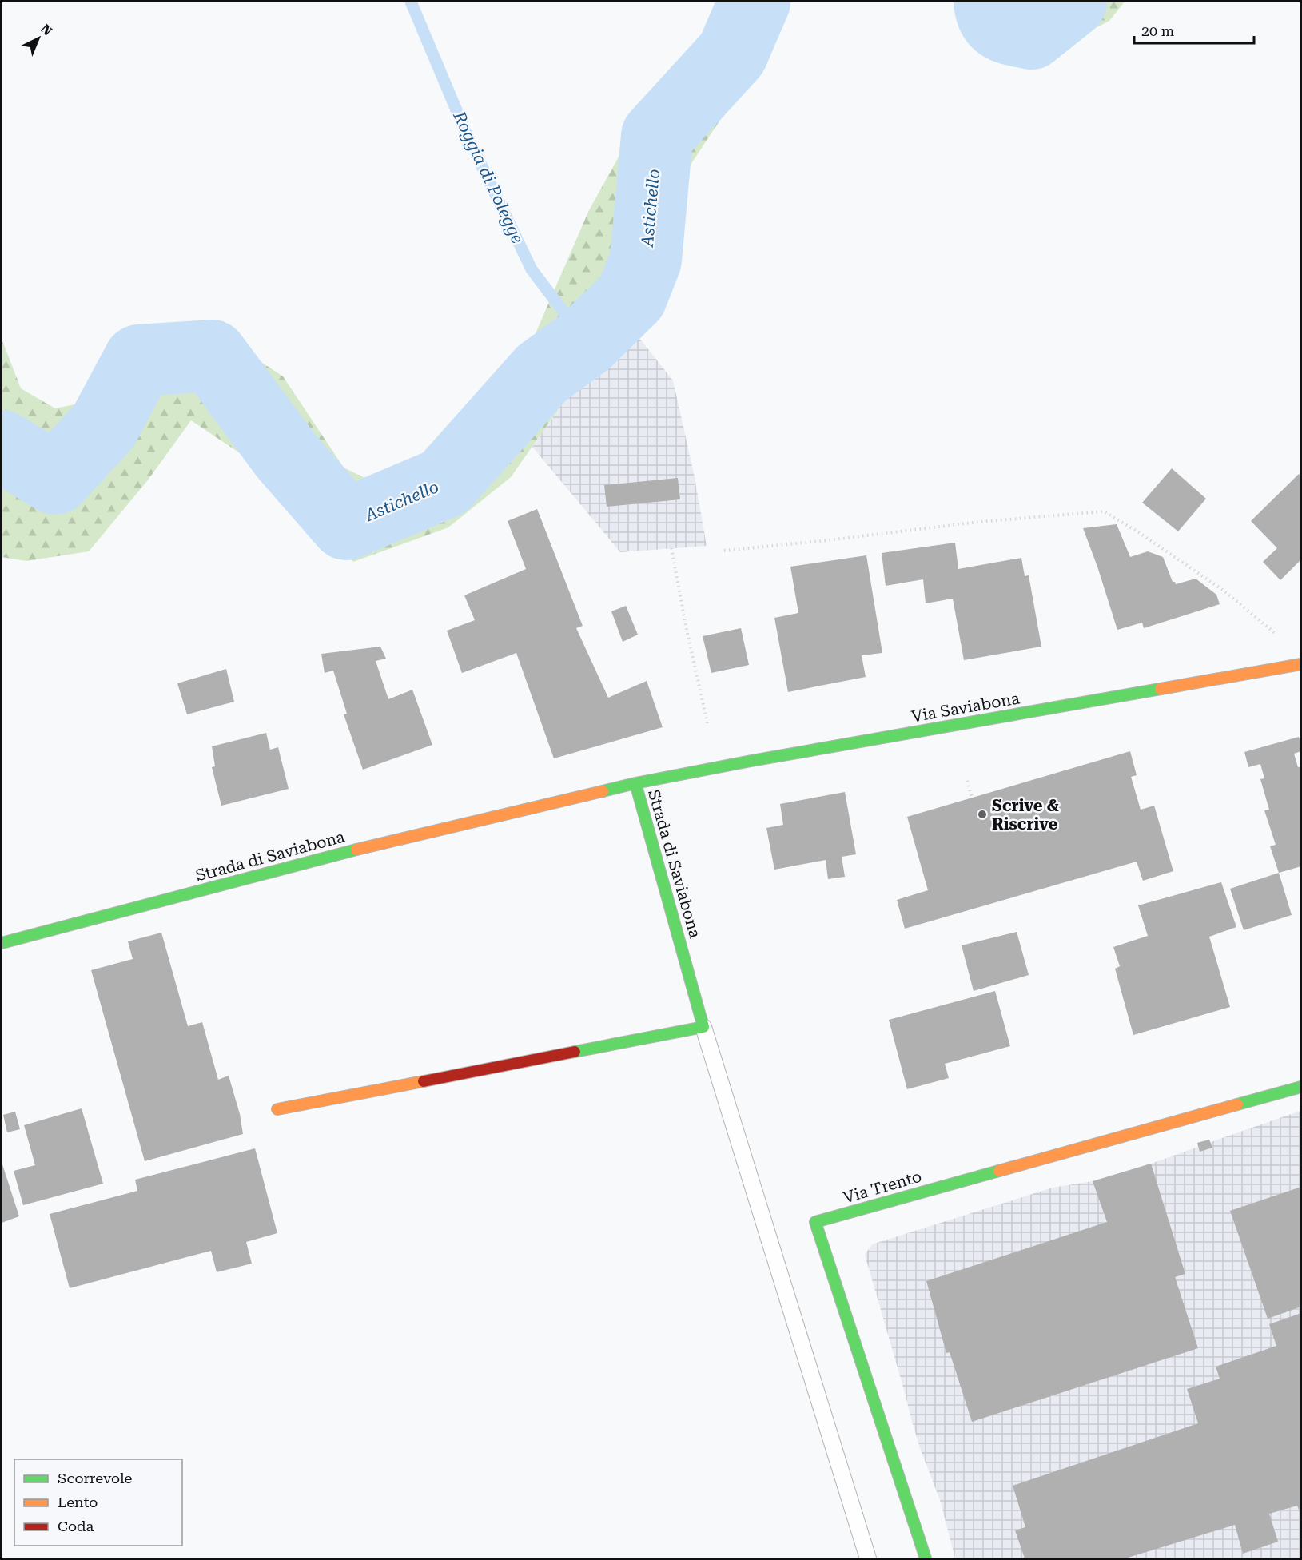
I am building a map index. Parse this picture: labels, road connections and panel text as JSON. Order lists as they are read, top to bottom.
{
  "streets": {
    "street": ["Via Saviabona", "Strada di Saviabona", "Via Trento"]
  },
  "crossings": [
    ["Via Saviabona", "Strada di Saviabona"]
  ],
  "water": ["Roggia di Polegge", "Astichello"],
  "places": ["Scrive & Riscrive"],
  "legend": ["Scorrevole", "Lento", "Coda"],
  "scale_bar": "20 m",
  "north": "top right"
}
